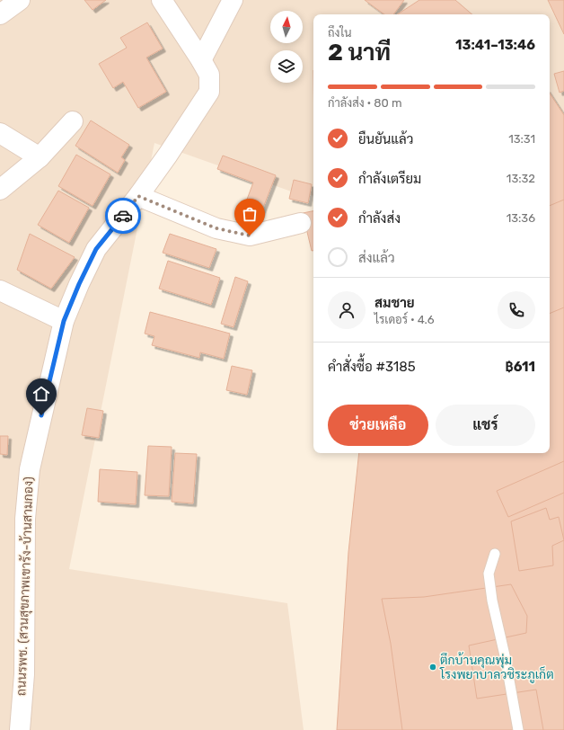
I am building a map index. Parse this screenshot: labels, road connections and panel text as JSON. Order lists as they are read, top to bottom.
{
  "streets": {
    "street": ["ถนนรพช. (สวนสุขภาพเขารัง-บ้านสามกอง)"]
  },
  "places": ["ตึกบ้านคุณพุ่ม โรงพยาบาลวชิระภูเก็ต"],
  "north": "top",
  "page": {
    "heading": ["2 นาที", "ถึงใน", "13:41–13:46"],
    "panel": [
      "สมชาย",
      "ไรเดอร์ · 4.6",
      "คำสั่งซื้อ #3185",
      "฿611"
    ],
    "bar": "กำลังส่ง · 80 m",
    "list": [
      ["ยืนยันแล้ว", "13:31"],
      ["กำลังเตรียม", "13:32"],
      ["กำลังส่ง", "13:36"],
      "ส่งแล้ว"
    ],
    "buttons": ["ช่วยเหลือ", "แชร์"]
  }
}
